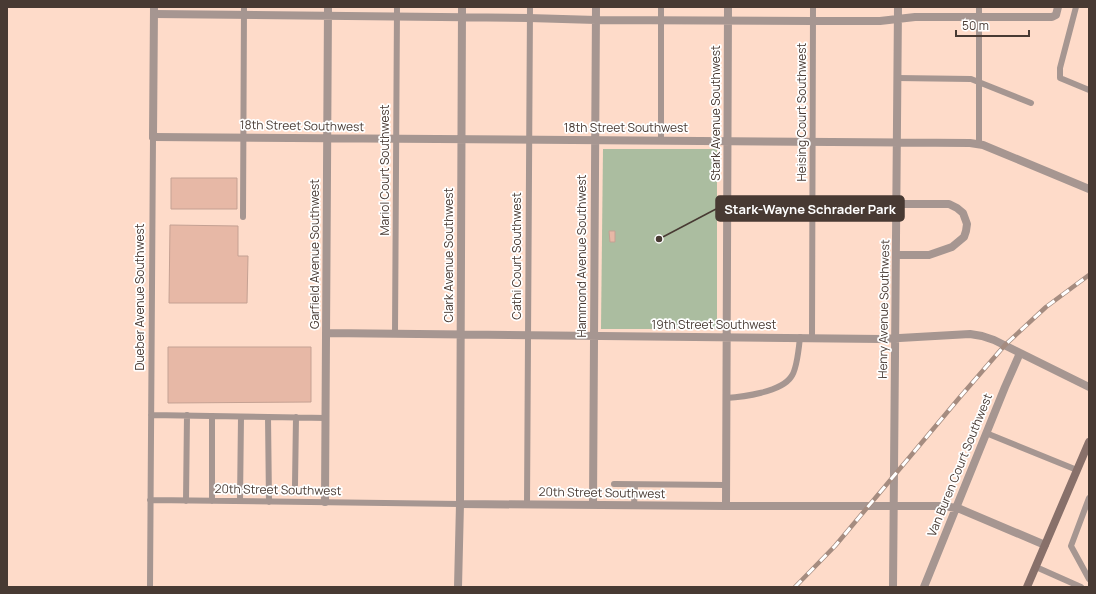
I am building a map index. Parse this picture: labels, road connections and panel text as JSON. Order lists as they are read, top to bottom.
{
  "streets": {
    "street": [
      "Stark Avenue Southwest",
      "18th Street Southwest",
      "Garfield Avenue Southwest",
      "Clark Avenue Southwest",
      "Hammond Avenue Southwest",
      "Dueber Avenue Southwest",
      "Henry Avenue Southwest",
      "19th Street Southwest",
      "Van Buren Court Southwest",
      "20th Street Southwest"
    ],
    "lane": ["Heising Court Southwest", "Mariol Court Southwest", "Cathi Court Southwest"]
  },
  "crossings": [
    ["Heising Court Southwest", "18th Street Southwest"],
    ["Heising Court Southwest", "19th Street Southwest"],
    ["Stark Avenue Southwest", "18th Street Southwest"],
    ["Stark Avenue Southwest", "19th Street Southwest"],
    ["Stark Avenue Southwest", "20th Street Southwest"],
    ["18th Street Southwest", "Mariol Court Southwest"],
    ["18th Street Southwest", "Garfield Avenue Southwest"],
    ["18th Street Southwest", "Clark Avenue Southwest"],
    ["18th Street Southwest", "Cathi Court Southwest"],
    ["18th Street Southwest", "Hammond Avenue Southwest"],
    ["18th Street Southwest", "Dueber Avenue Southwest"],
    ["18th Street Southwest", "Henry Avenue Southwest"],
    ["Mariol Court Southwest", "19th Street Southwest"],
    ["Garfield Avenue Southwest", "19th Street Southwest"],
    ["Garfield Avenue Southwest", "20th Street Southwest"],
    ["Clark Avenue Southwest", "19th Street Southwest"],
    ["Clark Avenue Southwest", "20th Street Southwest"],
    ["Cathi Court Southwest", "19th Street Southwest"],
    ["Cathi Court Southwest", "20th Street Southwest"],
    ["Hammond Avenue Southwest", "19th Street Southwest"],
    ["Hammond Avenue Southwest", "20th Street Southwest"],
    ["Dueber Avenue Southwest", "20th Street Southwest"],
    ["Henry Avenue Southwest", "19th Street Southwest"],
    ["Henry Avenue Southwest", "20th Street Southwest"],
    ["19th Street Southwest", "Van Buren Court Southwest"],
    ["Van Buren Court Southwest", "20th Street Southwest"]
  ],
  "places": ["Stark-Wayne Schrader Park"],
  "scale_bar": "50 m"
}
